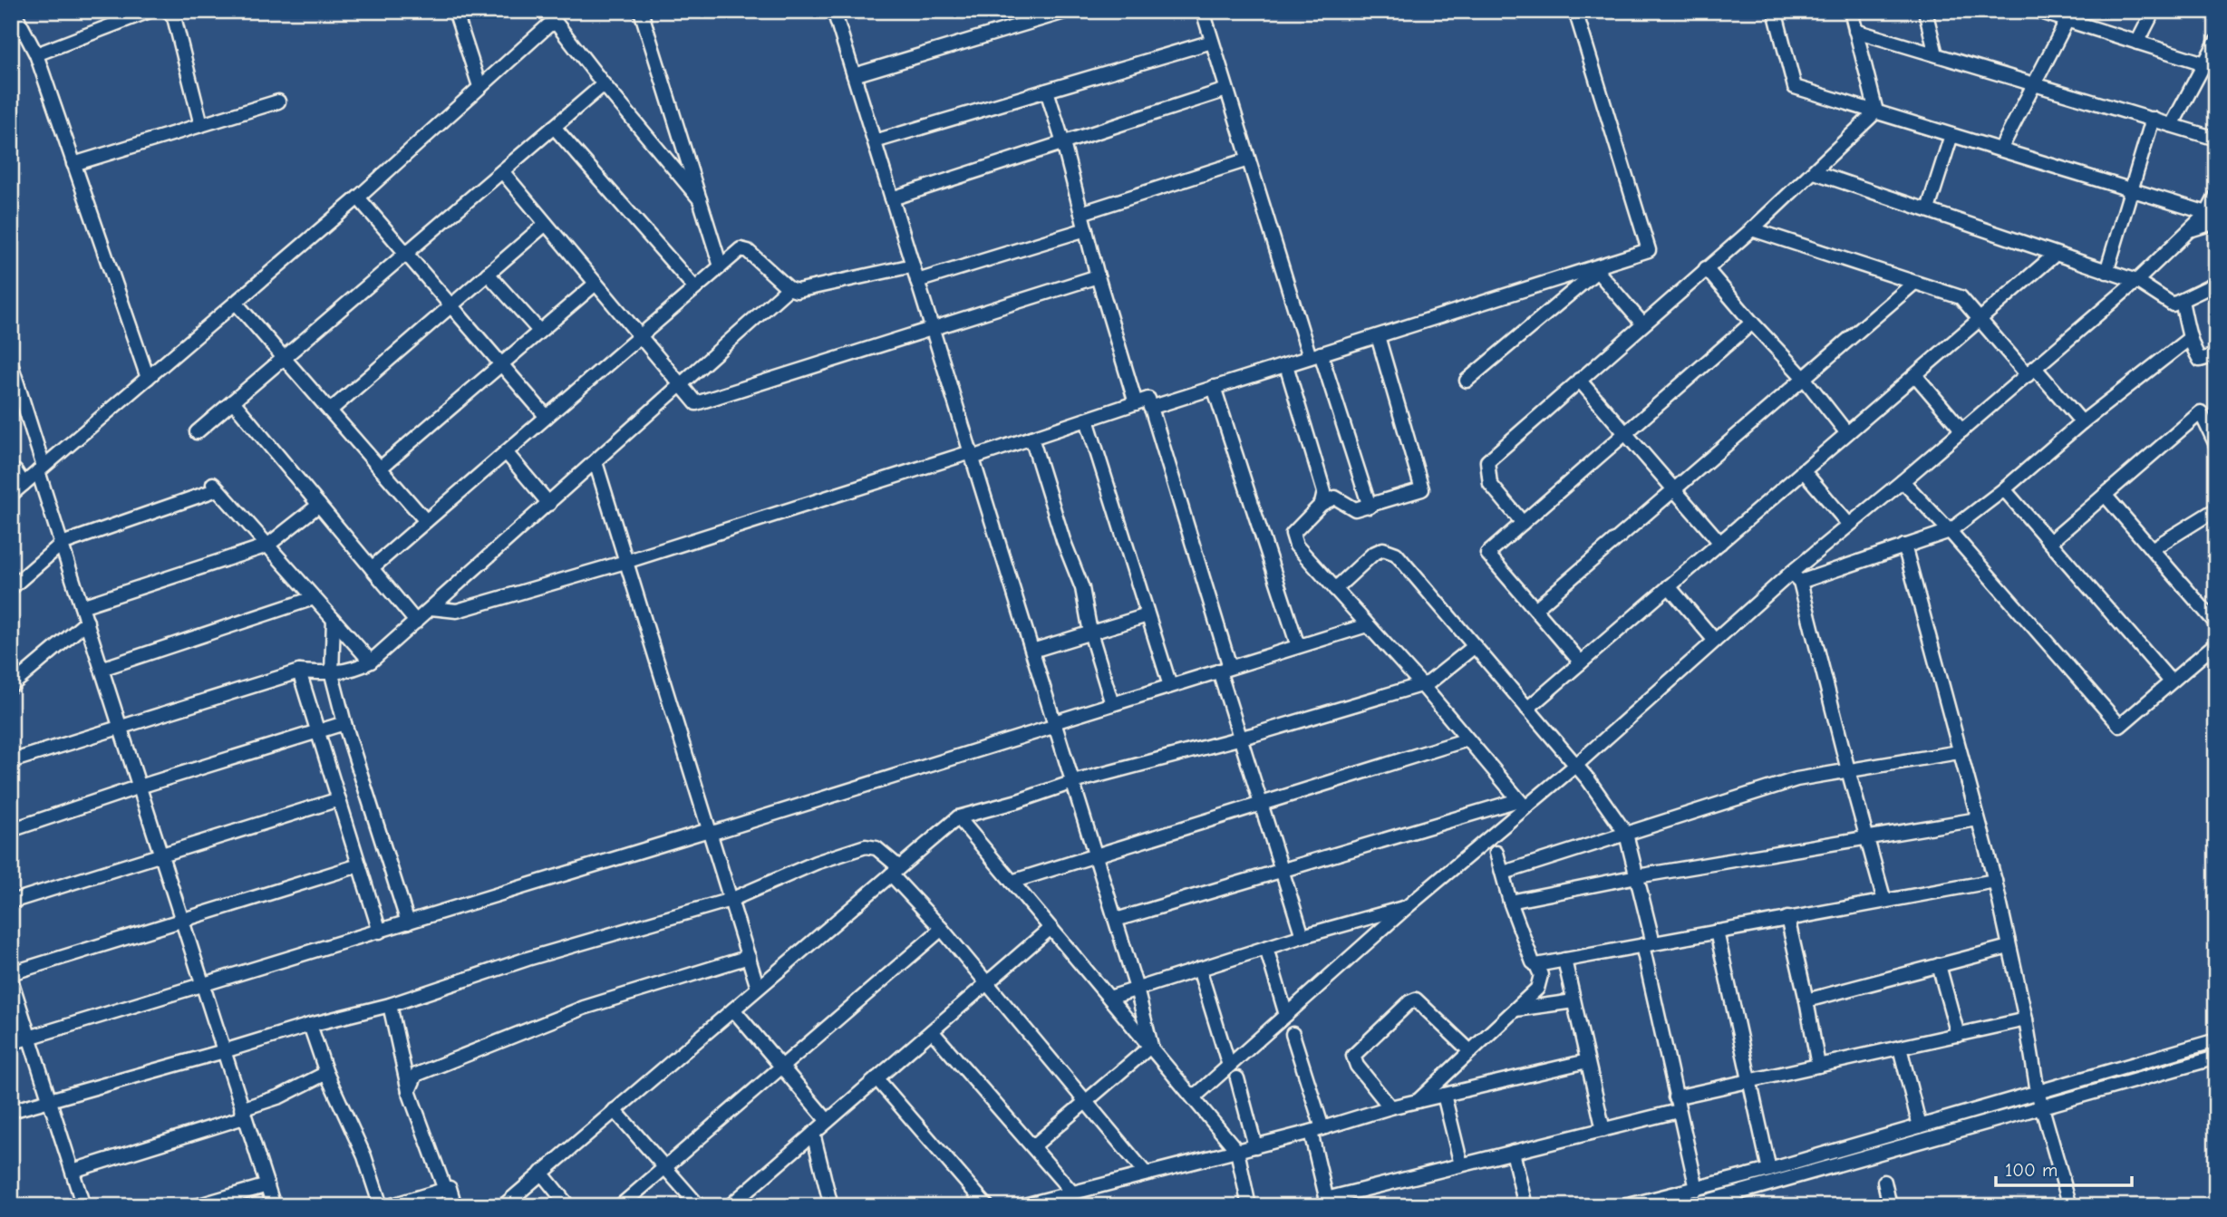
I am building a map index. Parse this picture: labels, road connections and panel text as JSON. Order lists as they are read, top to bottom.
{
  "scale_bar": "100 m"
}
